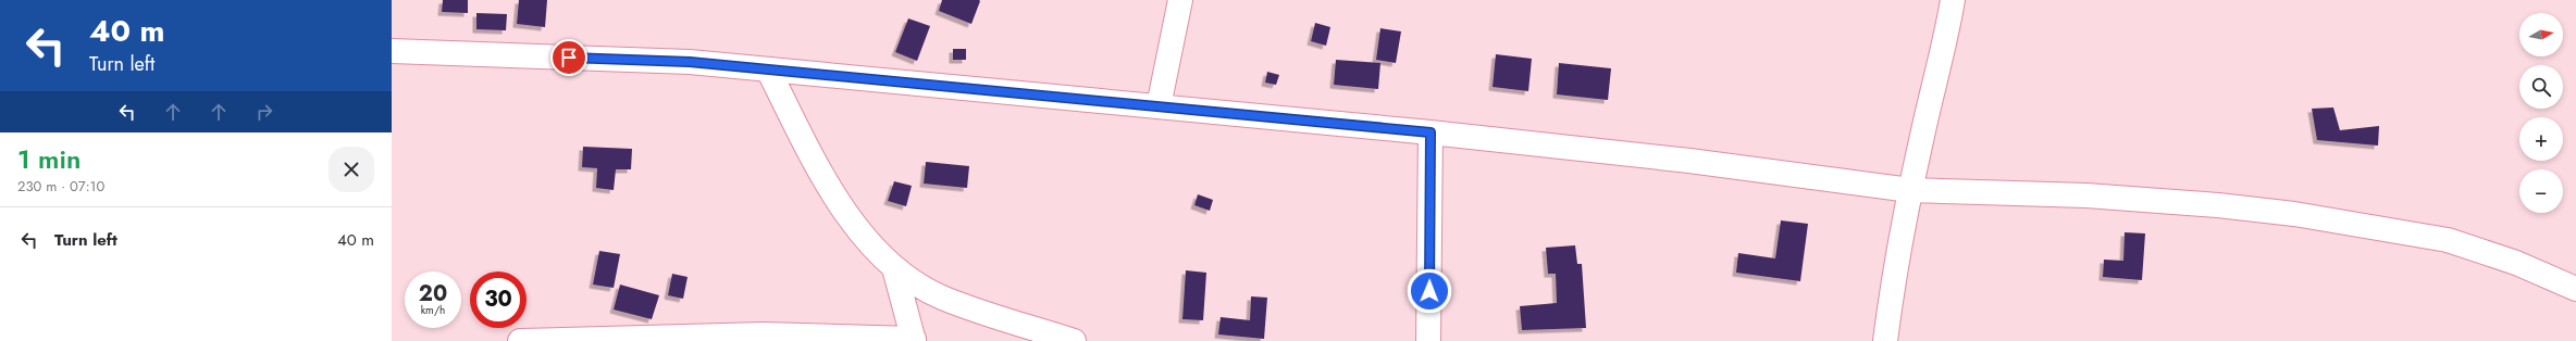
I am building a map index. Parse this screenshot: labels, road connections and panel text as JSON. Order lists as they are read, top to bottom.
{
  "north": "right",
  "page": {
    "turn": ["40 m", "Turn left"],
    "map_buttons": ["+", "−"],
    "heading": ["1 min", "230 m · 07:10"],
    "list": [
      {
        "name": "Turn left",
        "value": "40 m"
      }
    ],
    "speed": "20 km/h",
    "limit": "30"
  }
}
